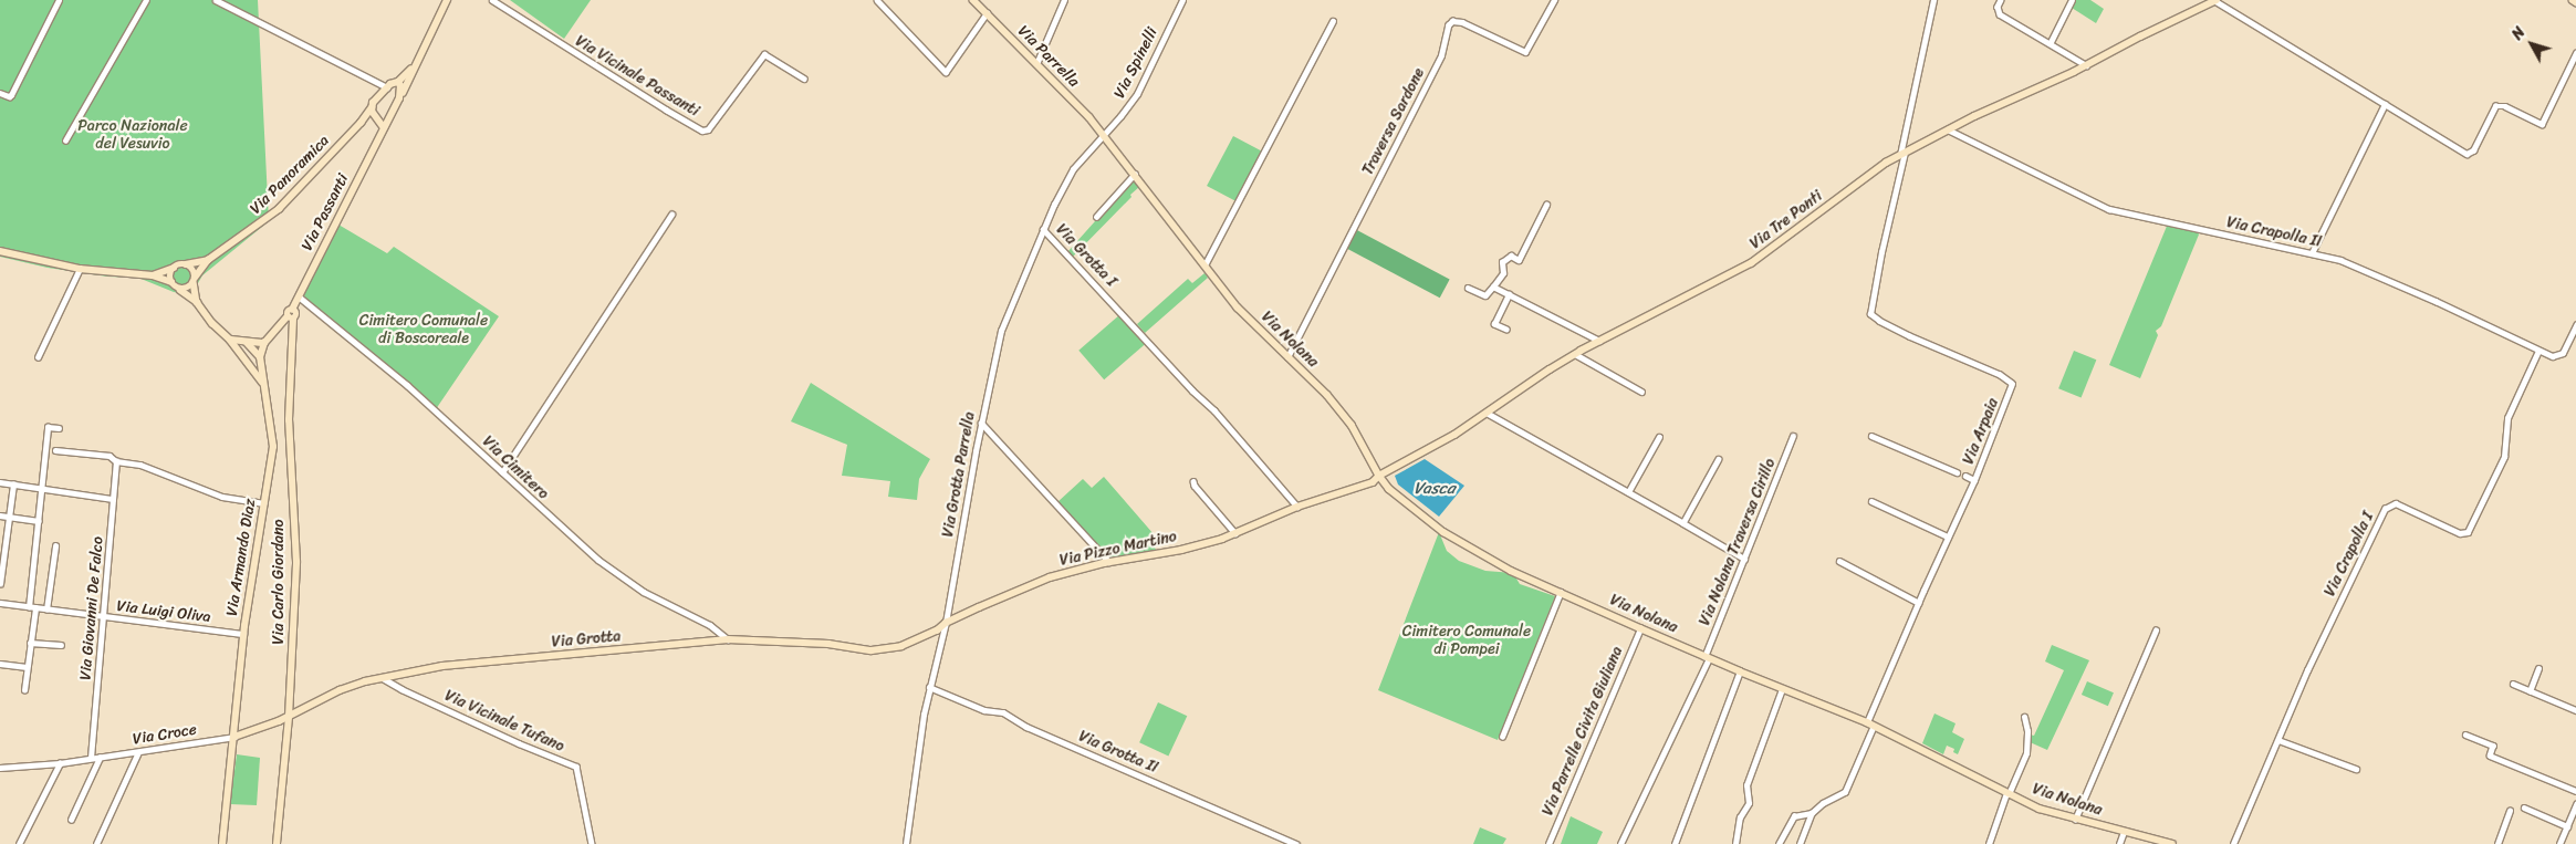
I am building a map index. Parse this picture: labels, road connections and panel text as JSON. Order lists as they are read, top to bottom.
{
  "streets": {
    "street": [
      "Via Parrella",
      "Via Spinelli",
      "Via Vicinale Passanti",
      "Traversa Sardone",
      "Via Panoramica",
      "Via Passanti",
      "Via Tre Ponti",
      "Via Crapolla II",
      "Via Grotta I",
      "Via Nolana",
      "Via Arpaia",
      "Via Cimitero",
      "Via Grotta Parrella",
      "Via Nolana Traversa Cirillo",
      "Via Pizzo Martino",
      "Via Crapolla I",
      "Via Armando Diaz",
      "Via Carlo Giordano",
      "Via Giovanni De Falco",
      "Via Luigi Oliva",
      "Via Grotta",
      "Via Vicinale Tufano",
      "Via Parrelle Civita Giuliana",
      "Via Croce",
      "Via Grotta II"
    ]
  },
  "crossings": [
    ["Via Parrella", "Via Spinelli"],
    ["Via Parrella", "Via Nolana"],
    ["Via Parrella", "Via Grotta Parrella"],
    ["Via Spinelli", "Via Nolana"],
    ["Via Spinelli", "Via Grotta Parrella"],
    ["Traversa Sardone", "Via Nolana"],
    ["Via Panoramica", "Via Passanti"],
    ["Via Panoramica", "Via Armando Diaz"],
    ["Via Passanti", "Via Cimitero"],
    ["Via Passanti", "Via Carlo Giordano"],
    ["Via Tre Ponti", "Via Crapolla II"],
    ["Via Tre Ponti", "Via Nolana"],
    ["Via Tre Ponti", "Via Arpaia"],
    ["Via Tre Ponti", "Via Pizzo Martino"],
    ["Via Crapolla II", "Via Crapolla I"],
    ["Via Grotta I", "Via Grotta Parrella"],
    ["Via Grotta I", "Via Pizzo Martino"],
    ["Via Nolana", "Via Arpaia"],
    ["Via Nolana", "Via Grotta Parrella"],
    ["Via Nolana", "Via Nolana Traversa Cirillo"],
    ["Via Nolana", "Via Pizzo Martino"],
    ["Via Nolana", "Via Parrelle Civita Giuliana"],
    ["Via Cimitero", "Via Grotta"],
    ["Via Grotta Parrella", "Via Pizzo Martino"],
    ["Via Grotta Parrella", "Via Grotta"],
    ["Via Grotta Parrella", "Via Grotta II"],
    ["Via Pizzo Martino", "Via Grotta"],
    ["Via Armando Diaz", "Via Luigi Oliva"],
    ["Via Armando Diaz", "Via Grotta"],
    ["Via Armando Diaz", "Via Croce"],
    ["Via Carlo Giordano", "Via Grotta"],
    ["Via Giovanni De Falco", "Via Luigi Oliva"],
    ["Via Giovanni De Falco", "Via Croce"],
    ["Via Grotta", "Via Vicinale Tufano"],
    ["Via Grotta", "Via Croce"]
  ],
  "water": ["Vasca"],
  "parks": ["Parco Nazionale del Vesuvio", "Cimitero Comunale di Boscoreale", "Cimitero Comunale di Pompei"],
  "north": "top left"
}
